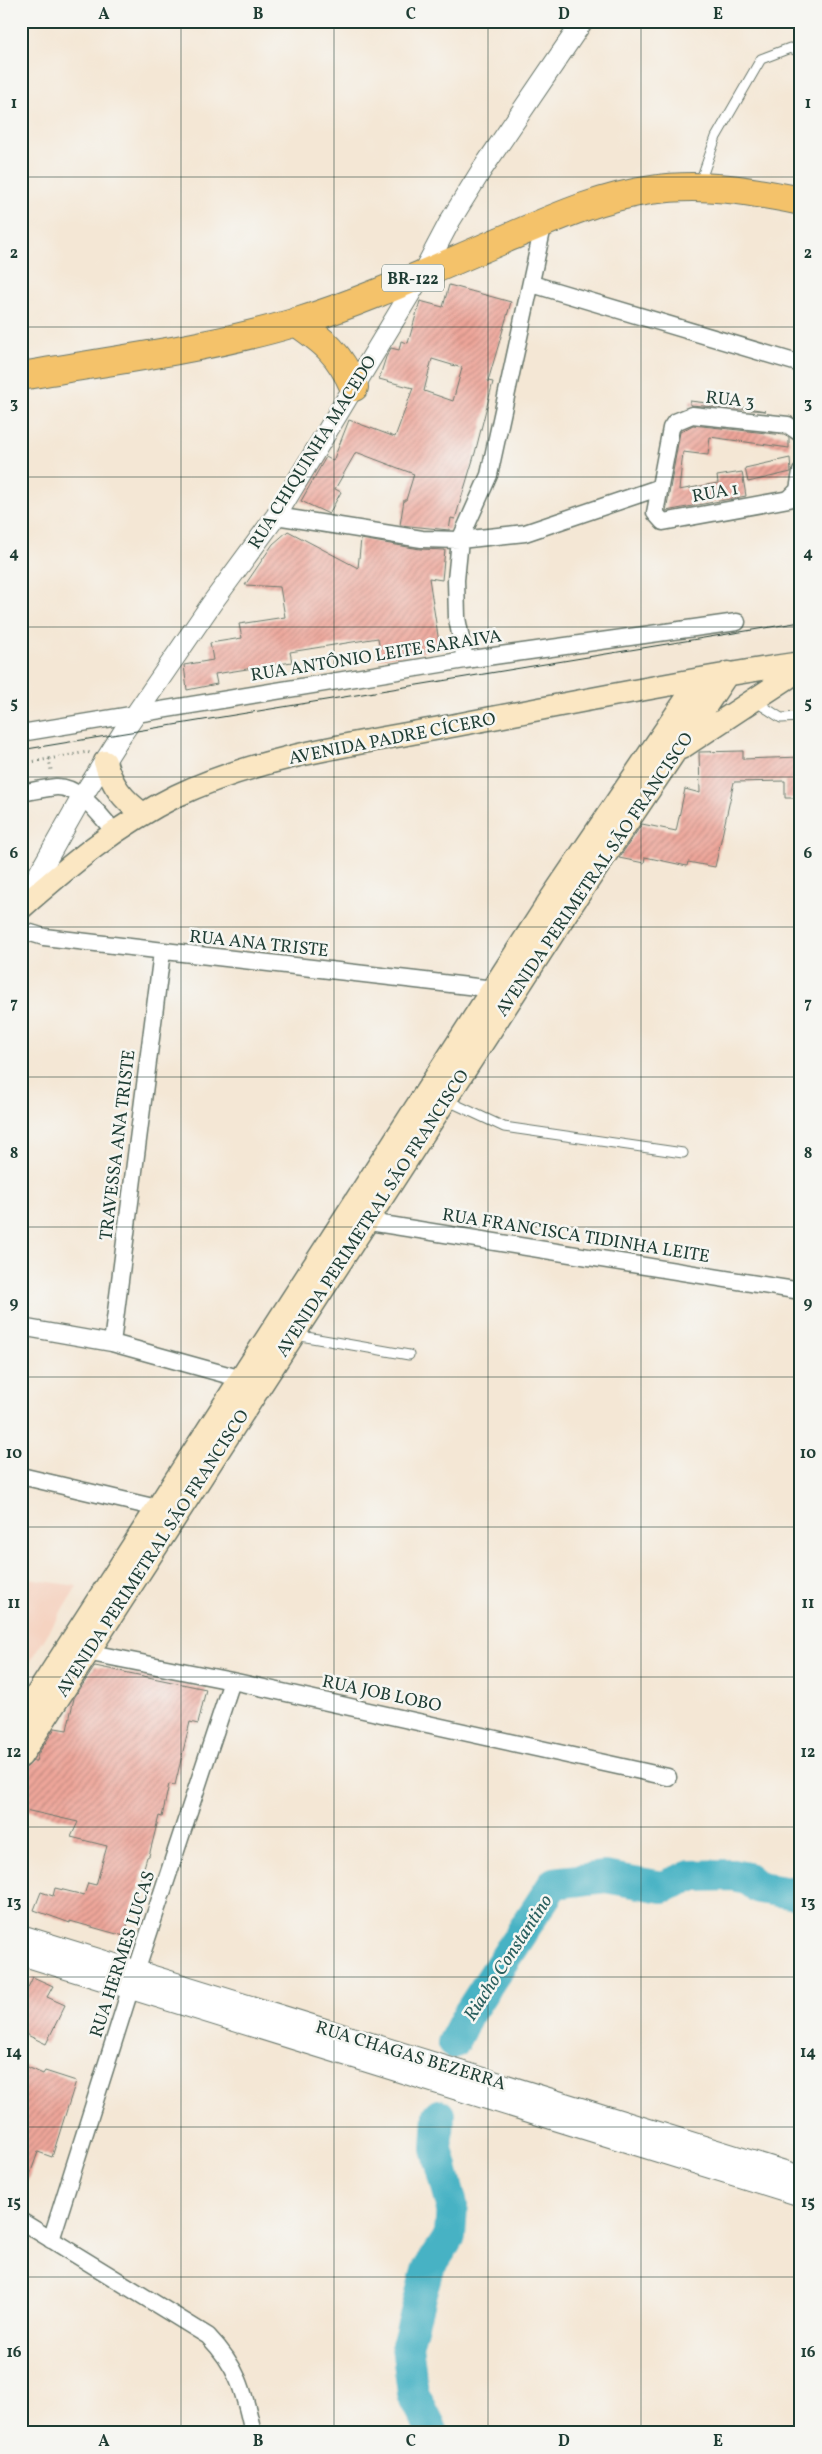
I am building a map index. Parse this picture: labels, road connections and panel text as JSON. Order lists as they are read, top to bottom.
{
  "streets": {
    "highway": ["BR-122"],
    "main road": ["AVENIDA PADRE CÍCERO", "AVENIDA PERIMETRAL SÃO FRANCISCO"],
    "street": [
      "RUA 3",
      "RUA CHIQUINHA MACEDO",
      "RUA 1",
      "RUA ANTÔNIO LEITE SARAIVA",
      "RUA ANA TRISTE",
      "TRAVESSA ANA TRISTE",
      "RUA FRANCISCA TIDINHA LEITE",
      "RUA JOB LOBO",
      "RUA HERMES LUCAS",
      "RUA CHAGAS BEZERRA"
    ]
  },
  "crossings": [
    ["BR-122", "RUA CHIQUINHA MACEDO"],
    ["RUA 3", "RUA 1"],
    ["RUA CHIQUINHA MACEDO", "RUA ANTÔNIO LEITE SARAIVA"],
    ["RUA CHIQUINHA MACEDO", "AVENIDA PADRE CÍCERO"],
    ["AVENIDA PADRE CÍCERO", "AVENIDA PERIMETRAL SÃO FRANCISCO"],
    ["AVENIDA PERIMETRAL SÃO FRANCISCO", "RUA ANA TRISTE"],
    ["AVENIDA PERIMETRAL SÃO FRANCISCO", "RUA FRANCISCA TIDINHA LEITE"],
    ["AVENIDA PERIMETRAL SÃO FRANCISCO", "RUA JOB LOBO"],
    ["RUA ANA TRISTE", "TRAVESSA ANA TRISTE"],
    ["RUA JOB LOBO", "RUA HERMES LUCAS"],
    ["RUA HERMES LUCAS", "RUA CHAGAS BEZERRA"]
  ],
  "water": ["Riacho Constantino"],
  "grid": {
    "columns": [
      "A",
      "B",
      "C",
      "D",
      "E"
    ],
    "rows": [
      "1",
      "2",
      "3",
      "4",
      "5",
      "6",
      "7",
      "8",
      "9",
      "10",
      "11",
      "12",
      "13",
      "14",
      "15",
      "16"
    ]
  }
}
